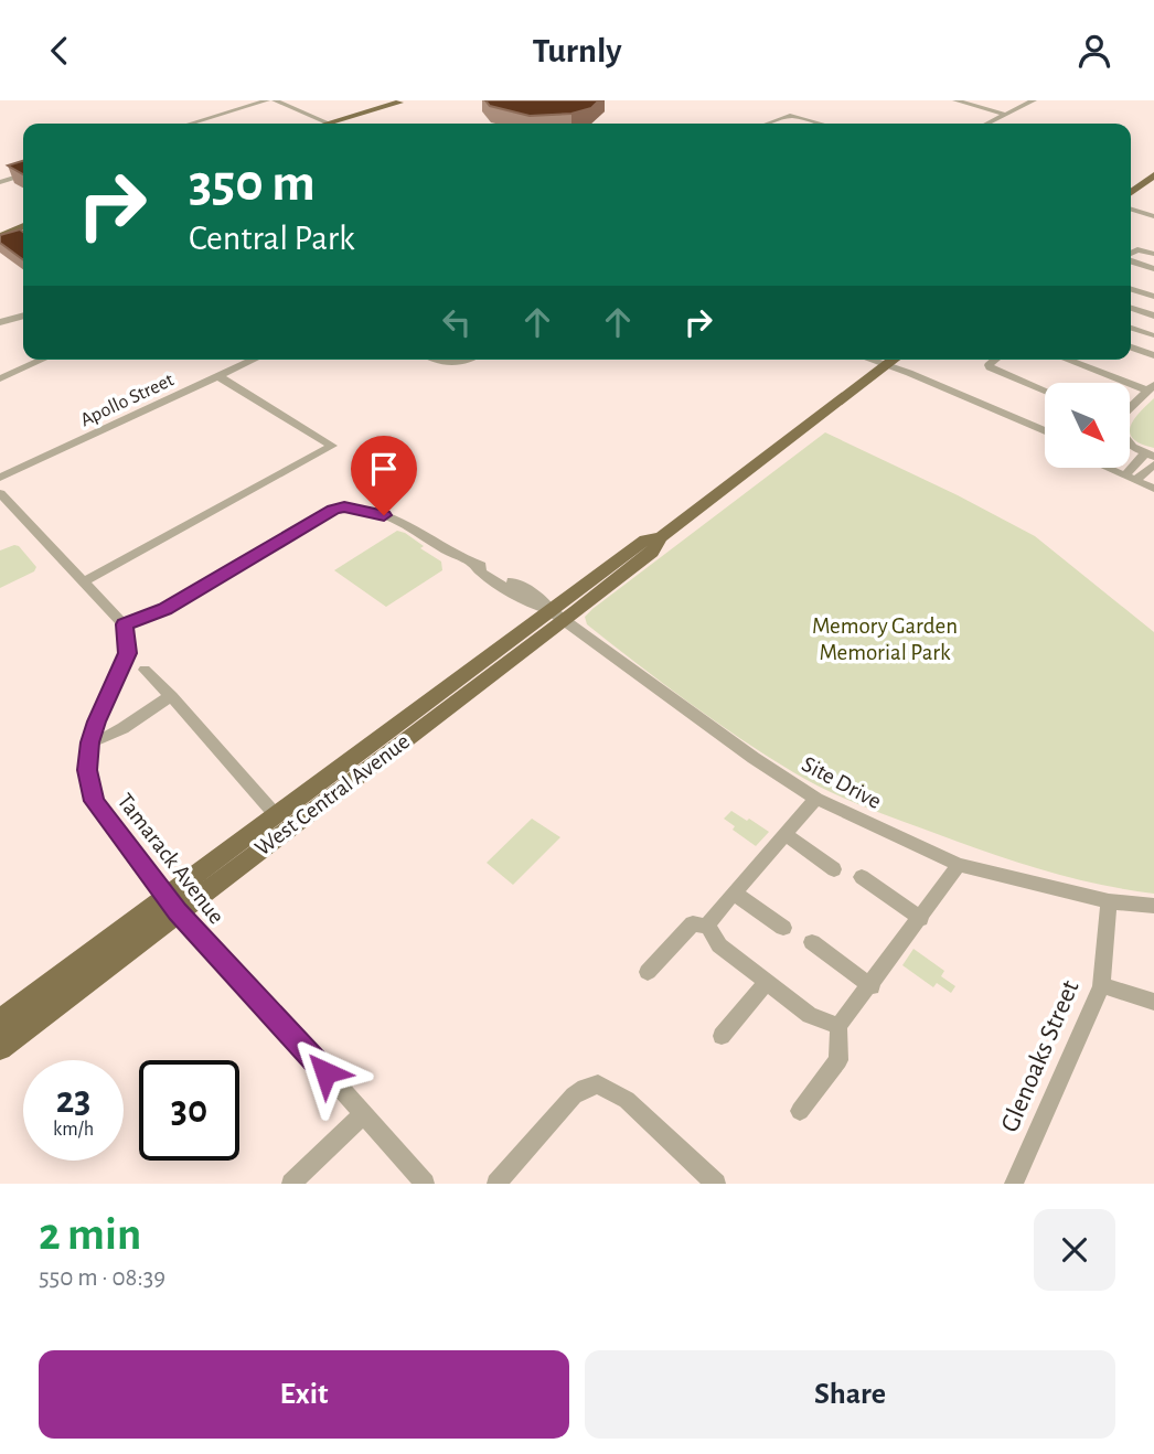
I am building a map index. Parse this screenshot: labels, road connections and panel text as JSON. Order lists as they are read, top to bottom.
{
  "streets": {
    "main road": ["West Central Avenue"],
    "street": [
      "Apollo Street",
      "Site Drive",
      "Tamarack Avenue",
      "Glenoaks Street"
    ]
  },
  "crossings": [
    ["Site Drive", "West Central Avenue"],
    ["Site Drive", "Tamarack Avenue"],
    ["Site Drive", "Glenoaks Street"],
    ["West Central Avenue", "Tamarack Avenue"]
  ],
  "parks": ["Memory Garden Memorial Park"],
  "north": "bottom right",
  "page": {
    "header": "Turnly",
    "turn": ["350 m", "Central Park"],
    "speed": "23 km/h",
    "limit": "30",
    "heading": ["2 min", "550 m · 08:39"],
    "buttons": ["Exit", "Share"]
  }
}
